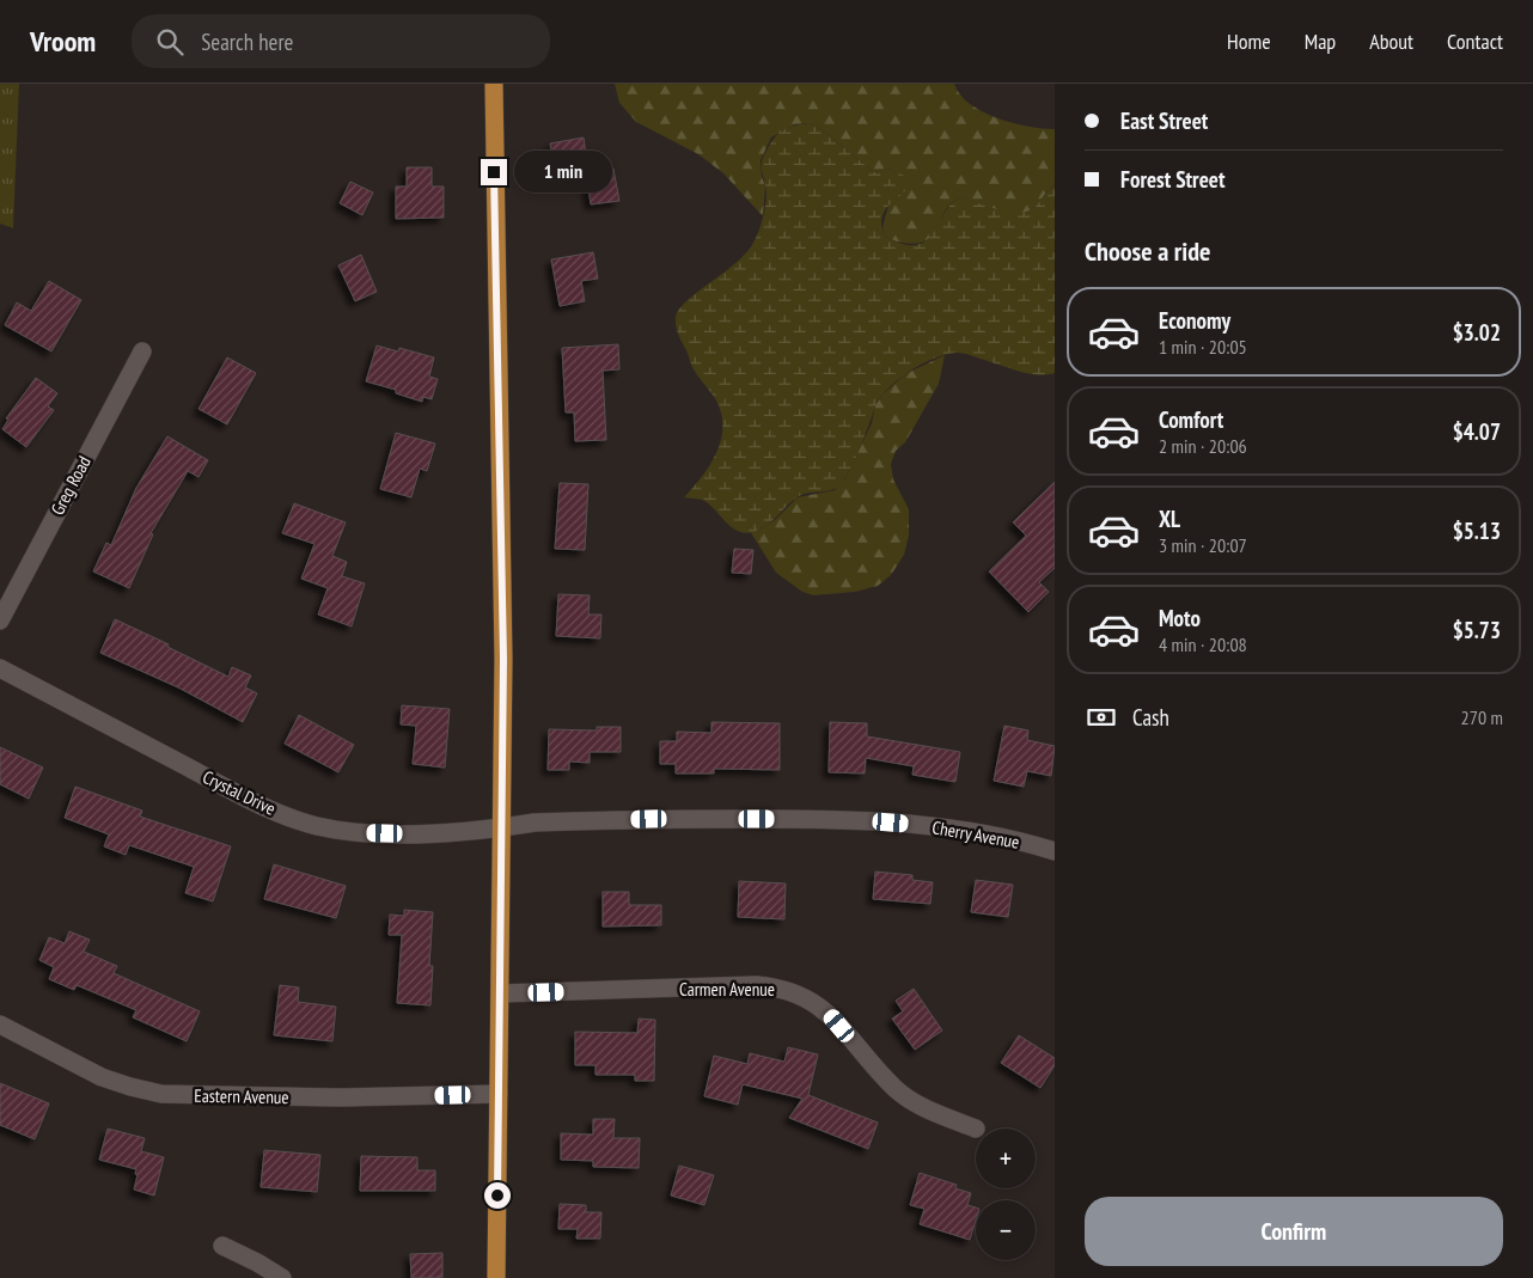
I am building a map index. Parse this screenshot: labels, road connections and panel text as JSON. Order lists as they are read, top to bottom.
{
  "streets": {
    "street": [
      "Greg Road",
      "Crystal Drive",
      "Cherry Avenue",
      "Carmen Avenue",
      "Eastern Avenue"
    ]
  },
  "crossings": [
    ["Crystal Drive", "Cherry Avenue"]
  ],
  "page": {
    "header": "Vroom",
    "search": "Search here",
    "nav": [
      "Home",
      "Map",
      "About",
      "Contact"
    ],
    "banner": ["East Street", "Forest Street"],
    "bubble": "1 min",
    "heading": "Choose a ride",
    "list": [
      {
        "name": "Economy",
        "note": "1 min · 20:05",
        "value": "$3.02"
      },
      {
        "name": "Comfort",
        "note": "2 min · 20:06",
        "value": "$4.07"
      },
      {
        "name": "XL",
        "note": "3 min · 20:07",
        "value": "$5.13"
      },
      {
        "name": "Moto",
        "note": "4 min · 20:08",
        "value": "$5.73"
      }
    ],
    "pay": ["Cash", "270 m"],
    "map_buttons": ["+", "−"],
    "buttons": "Confirm"
  }
}
